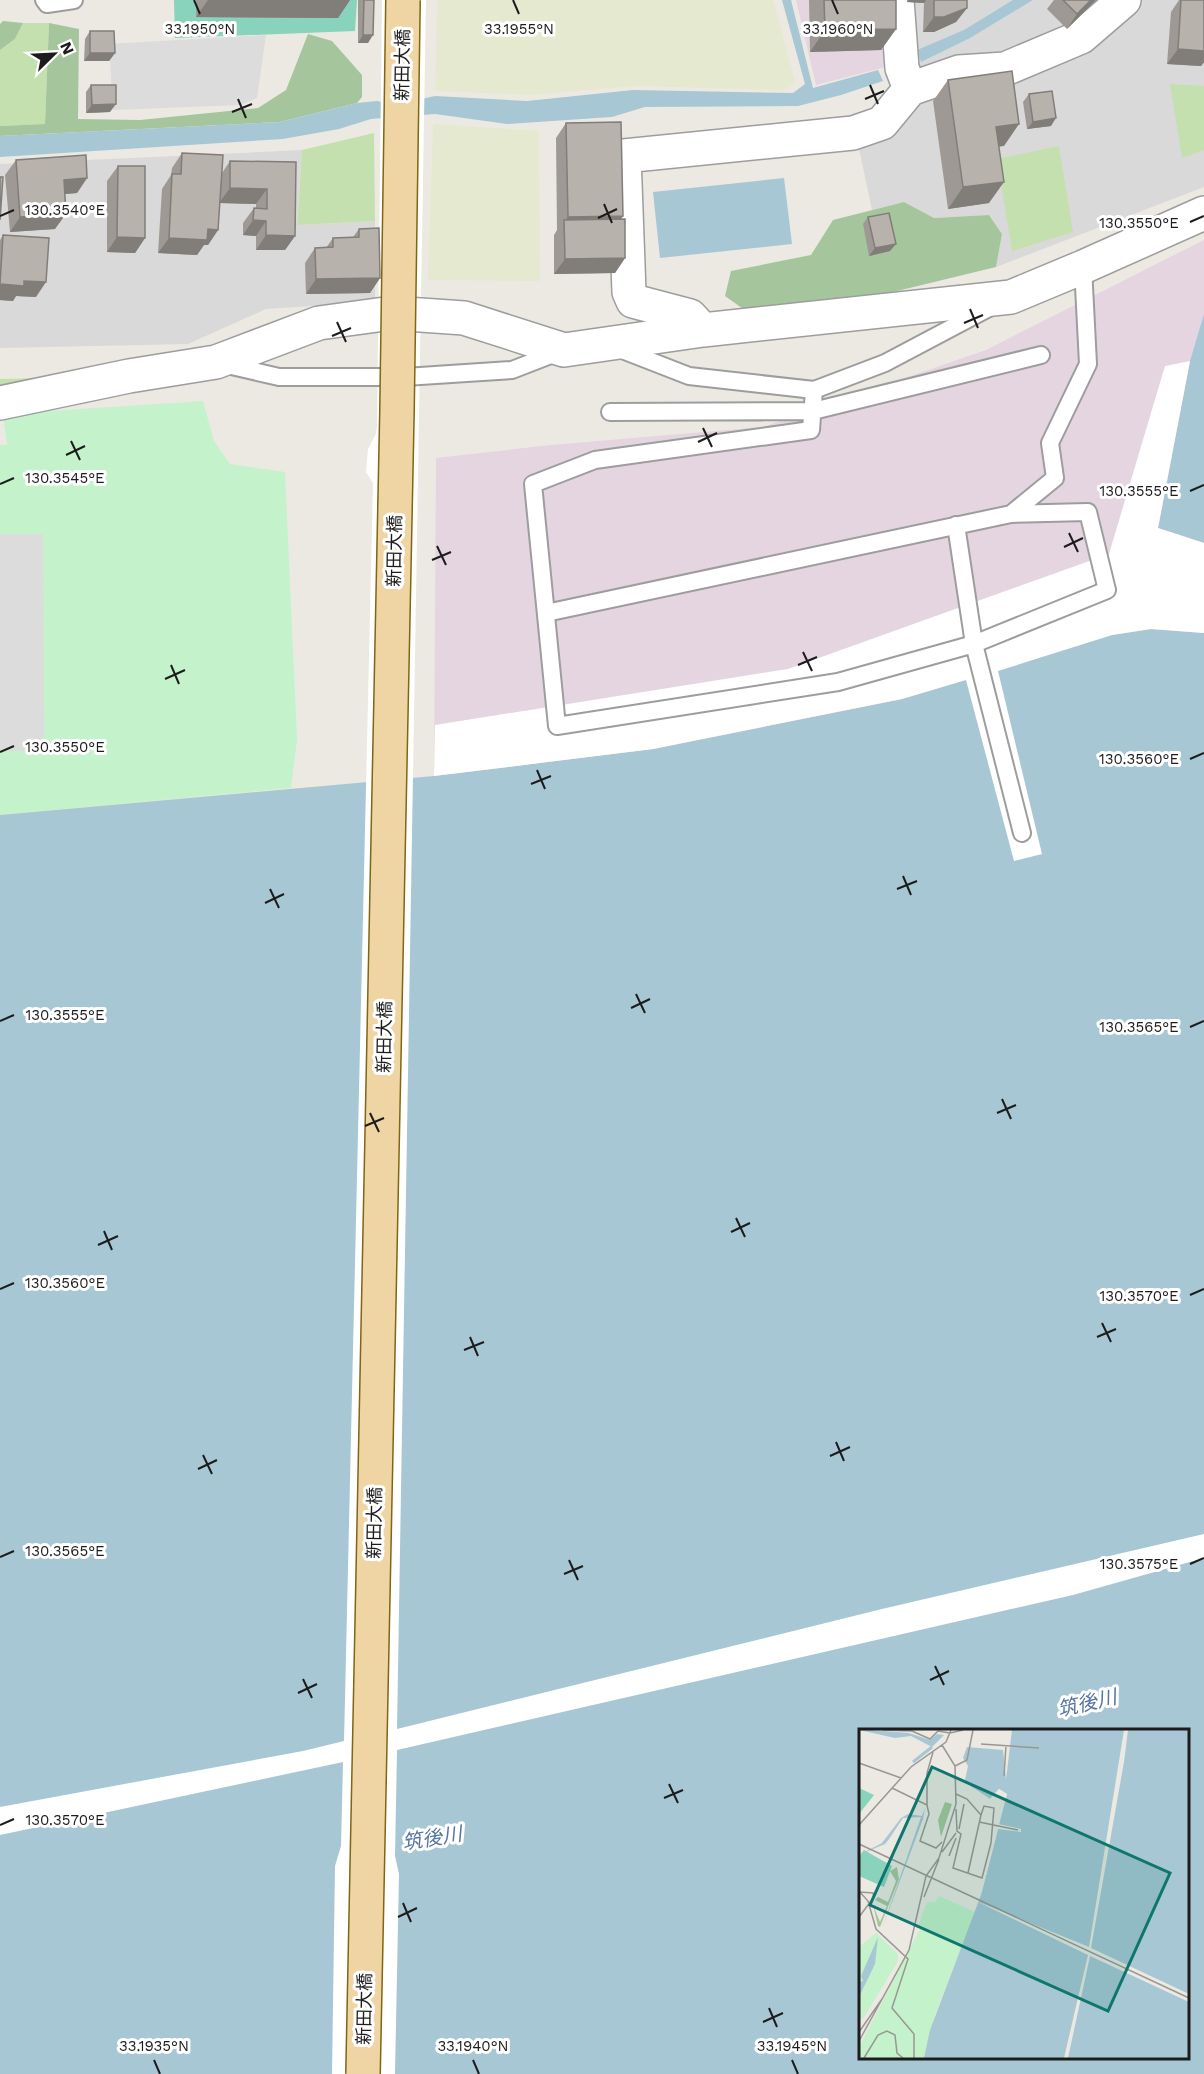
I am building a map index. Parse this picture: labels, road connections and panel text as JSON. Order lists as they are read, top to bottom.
{
  "streets": {
    "main road": ["新田大橋"]
  },
  "water": ["筑後川"],
  "north": "top right",
  "coordinates": [
    "33.1955°N",
    "33.1950°N",
    "33.1960°N",
    "130.3540°E",
    "130.3550°E",
    "130.3545°E",
    "130.3555°E",
    "130.3560°E",
    "130.3565°E",
    "130.3570°E",
    "130.3575°E",
    "33.1935°N",
    "33.1940°N",
    "33.1945°N"
  ]
}
